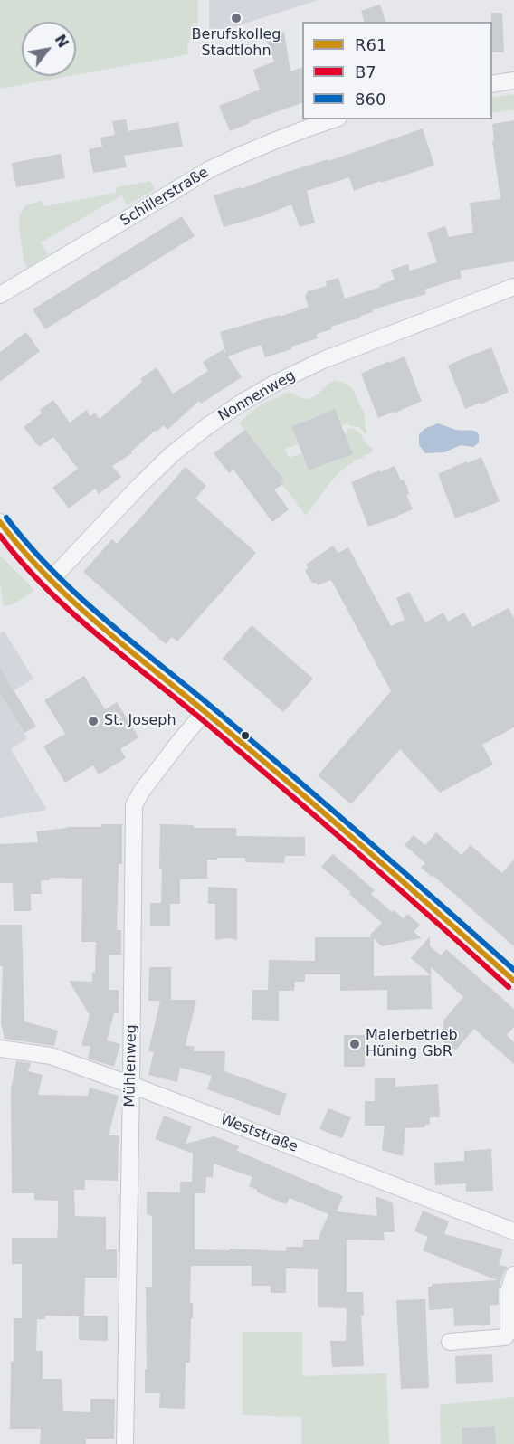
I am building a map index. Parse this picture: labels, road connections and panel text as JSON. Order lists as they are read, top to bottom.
{
  "streets": {
    "street": [
      "Schillerstraße",
      "Nonnenweg",
      "Mühlenweg",
      "Weststraße"
    ]
  },
  "crossings": [
    ["Mühlenweg", "Weststraße"]
  ],
  "places": ["Berufskolleg Stadtlohn", "St. Joseph", "Malerbetrieb Hüning GbR"],
  "lines": ["transit line 860", "transit line R61", "transit line B7"],
  "legend": ["R61", "B7", "860"],
  "north": "top right"
}
